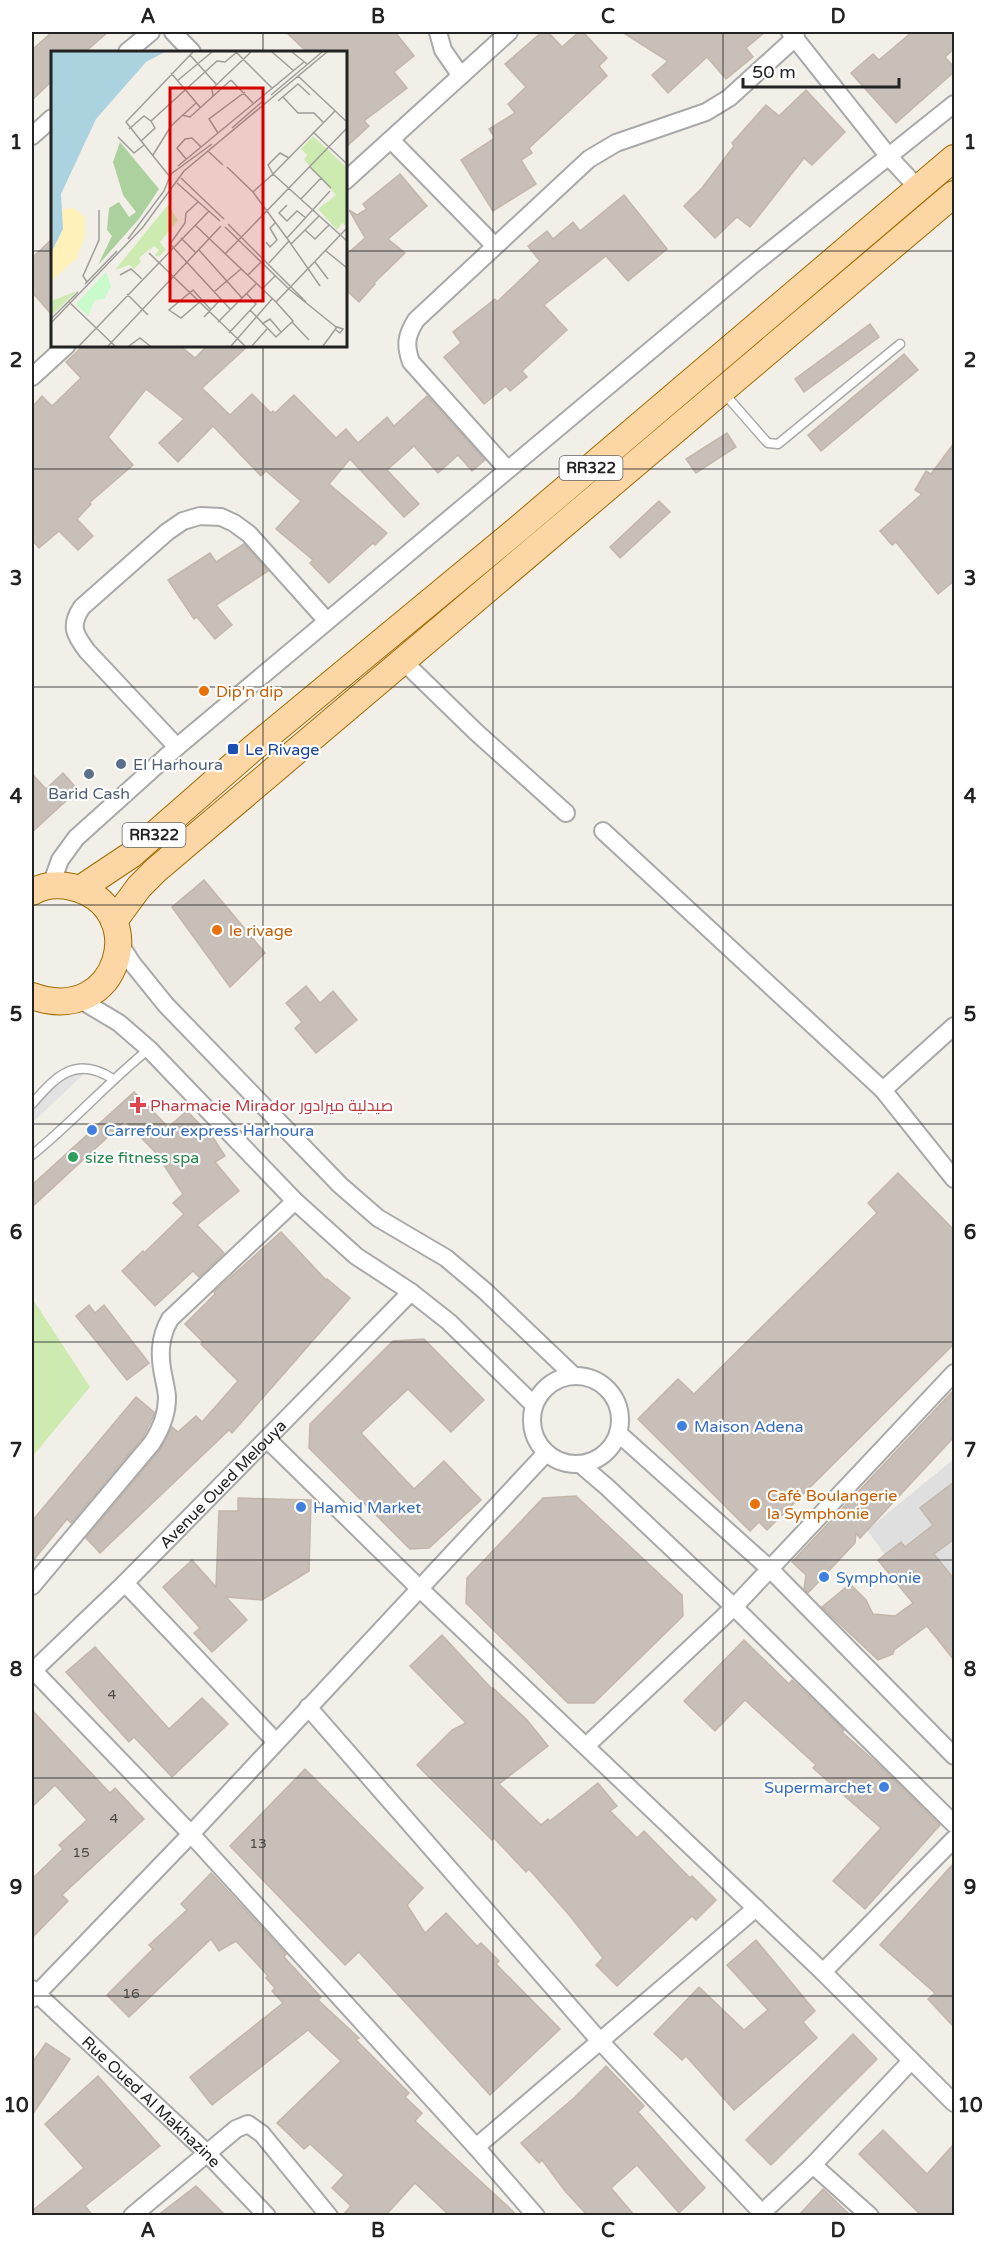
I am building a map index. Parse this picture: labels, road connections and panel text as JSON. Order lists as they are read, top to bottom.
{
  "streets": {
    "main road": ["RR322"],
    "street": ["Avenue Oued Melouya", "Rue Oued Al Makhazine"]
  },
  "places": {
    "other": [
      "Dip'n dip",
      "El Harhoura",
      "Barid Cash",
      "le rivage",
      "Carrefour express Harhoura",
      "size fitness spa",
      "Maison Adena",
      "Café Boulangerie la Symphonie",
      "Hamid Market",
      "Symphonie",
      "Supermarchet"
    ],
    "transit": ["Le Rivage"],
    "health": ["Pharmacie Mirador صيدلية ميرادور"]
  },
  "house_numbers": [
    "4",
    "4",
    "13",
    "15",
    "16"
  ],
  "scale_bar": "50 m",
  "grid": {
    "columns": [
      "A",
      "B",
      "C",
      "D"
    ],
    "rows": [
      "1",
      "2",
      "3",
      "4",
      "5",
      "6",
      "7",
      "8",
      "9",
      "10"
    ]
  }
}
